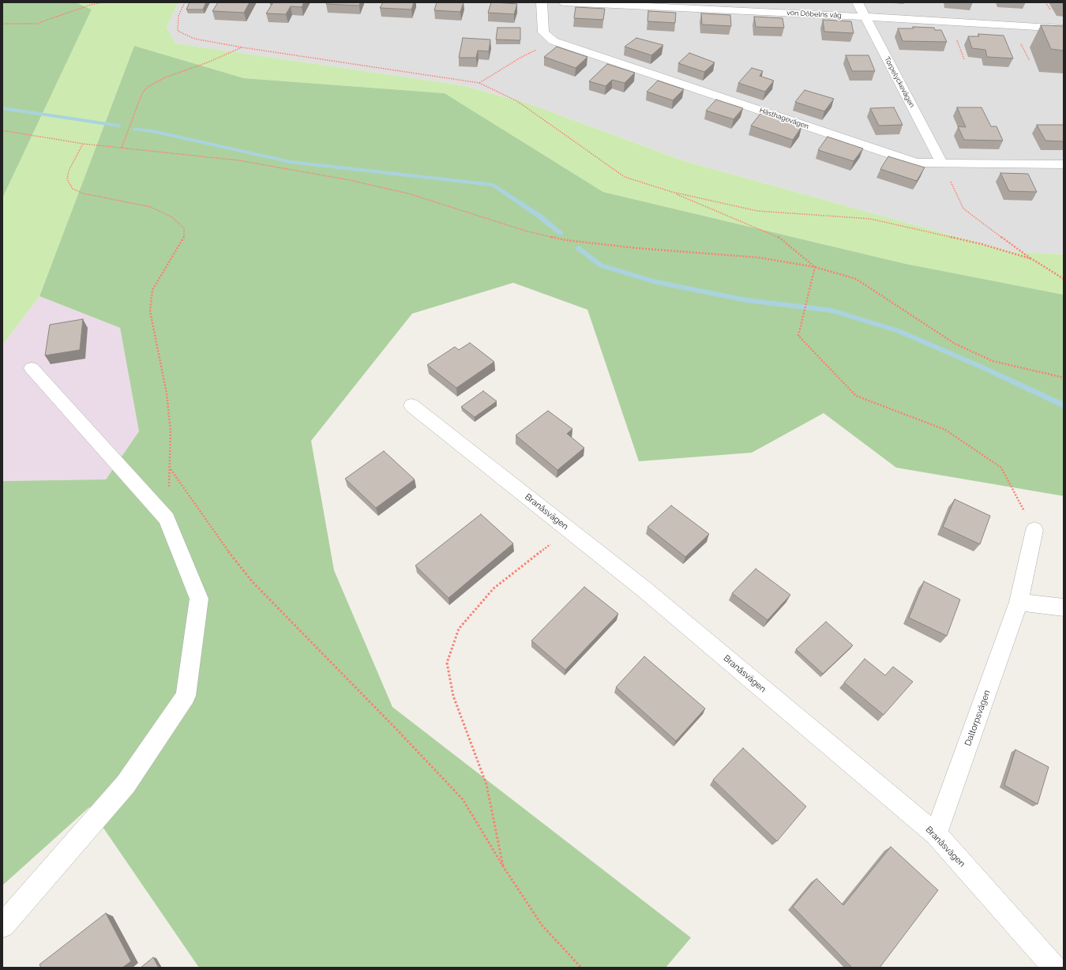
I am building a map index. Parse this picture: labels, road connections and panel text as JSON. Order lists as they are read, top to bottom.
{
  "streets": {
    "street": [
      "von Döbelns väg",
      "Torpelyckevägen",
      "Hästhagevägen",
      "Branåsvägen",
      "Daltorpsvägen"
    ]
  },
  "crossings": [
    ["von Döbelns väg", "Torpelyckevägen"],
    ["Torpelyckevägen", "Hästhagevägen"],
    ["Branåsvägen", "Daltorpsvägen"]
  ]
}
